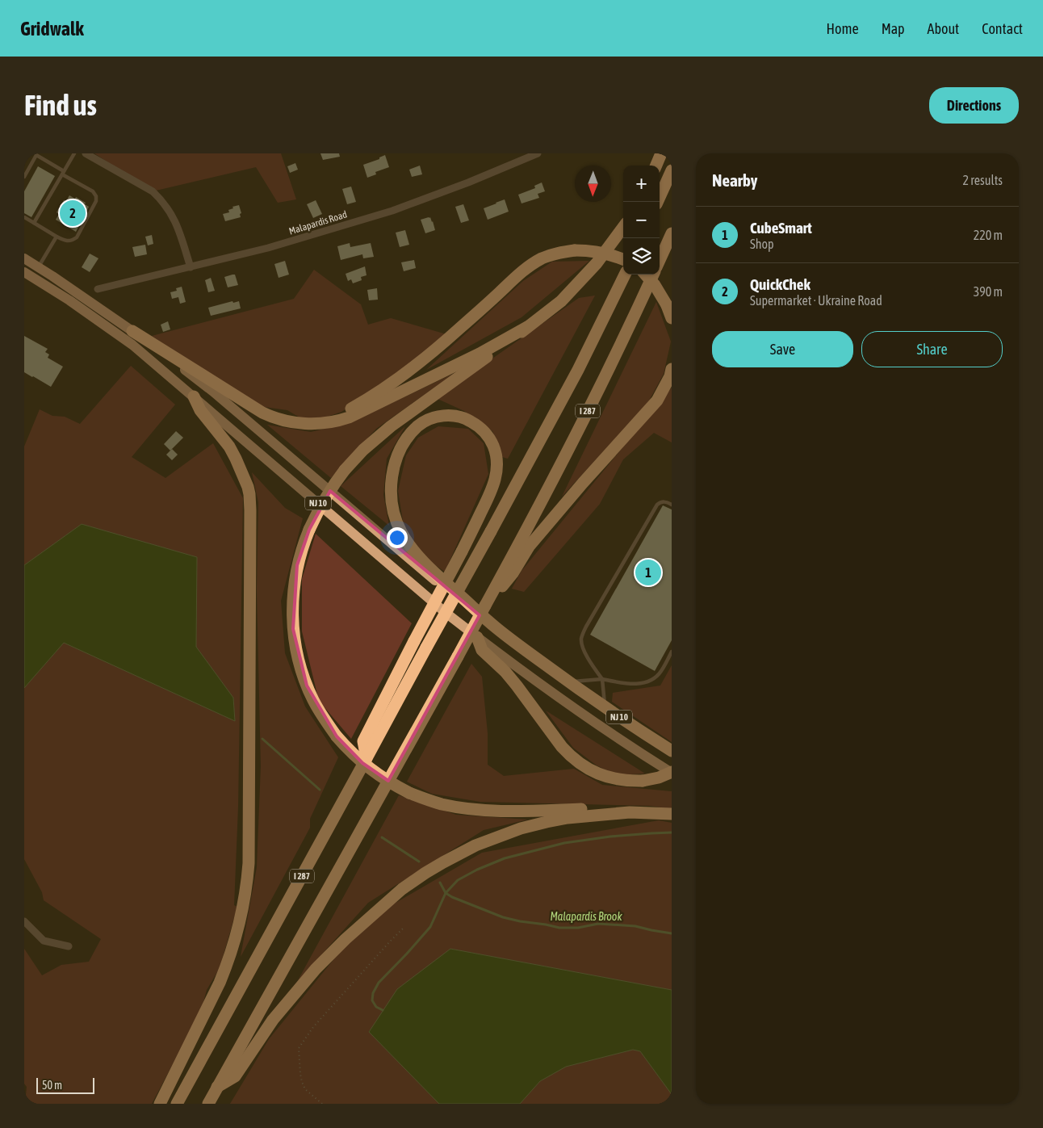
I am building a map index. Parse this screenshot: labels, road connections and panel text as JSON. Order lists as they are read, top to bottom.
{
  "streets": {
    "highway": ["I 287", "NJ 10"],
    "street": ["Malapardis Road"]
  },
  "water": ["Malapardis Brook"],
  "scale_bar": "50 m",
  "north": "bottom",
  "page": {
    "header": "Gridwalk",
    "nav": [
      "Home",
      "Map",
      "About",
      "Contact"
    ],
    "buttons": [
      "Directions",
      ["Save", "Share"]
    ],
    "title": "Find us",
    "heading": ["Nearby", "2 results"],
    "map_buttons": ["+", "−"],
    "pins": ["2", "1"],
    "list": [
      {
        "mark": "1",
        "name": "CubeSmart",
        "note": "Shop",
        "value": "220 m"
      },
      {
        "mark": "2",
        "name": "QuickChek",
        "note": "Supermarket · Ukraine Road",
        "value": "390 m"
      }
    ],
    "scale": "50 m"
  }
}
